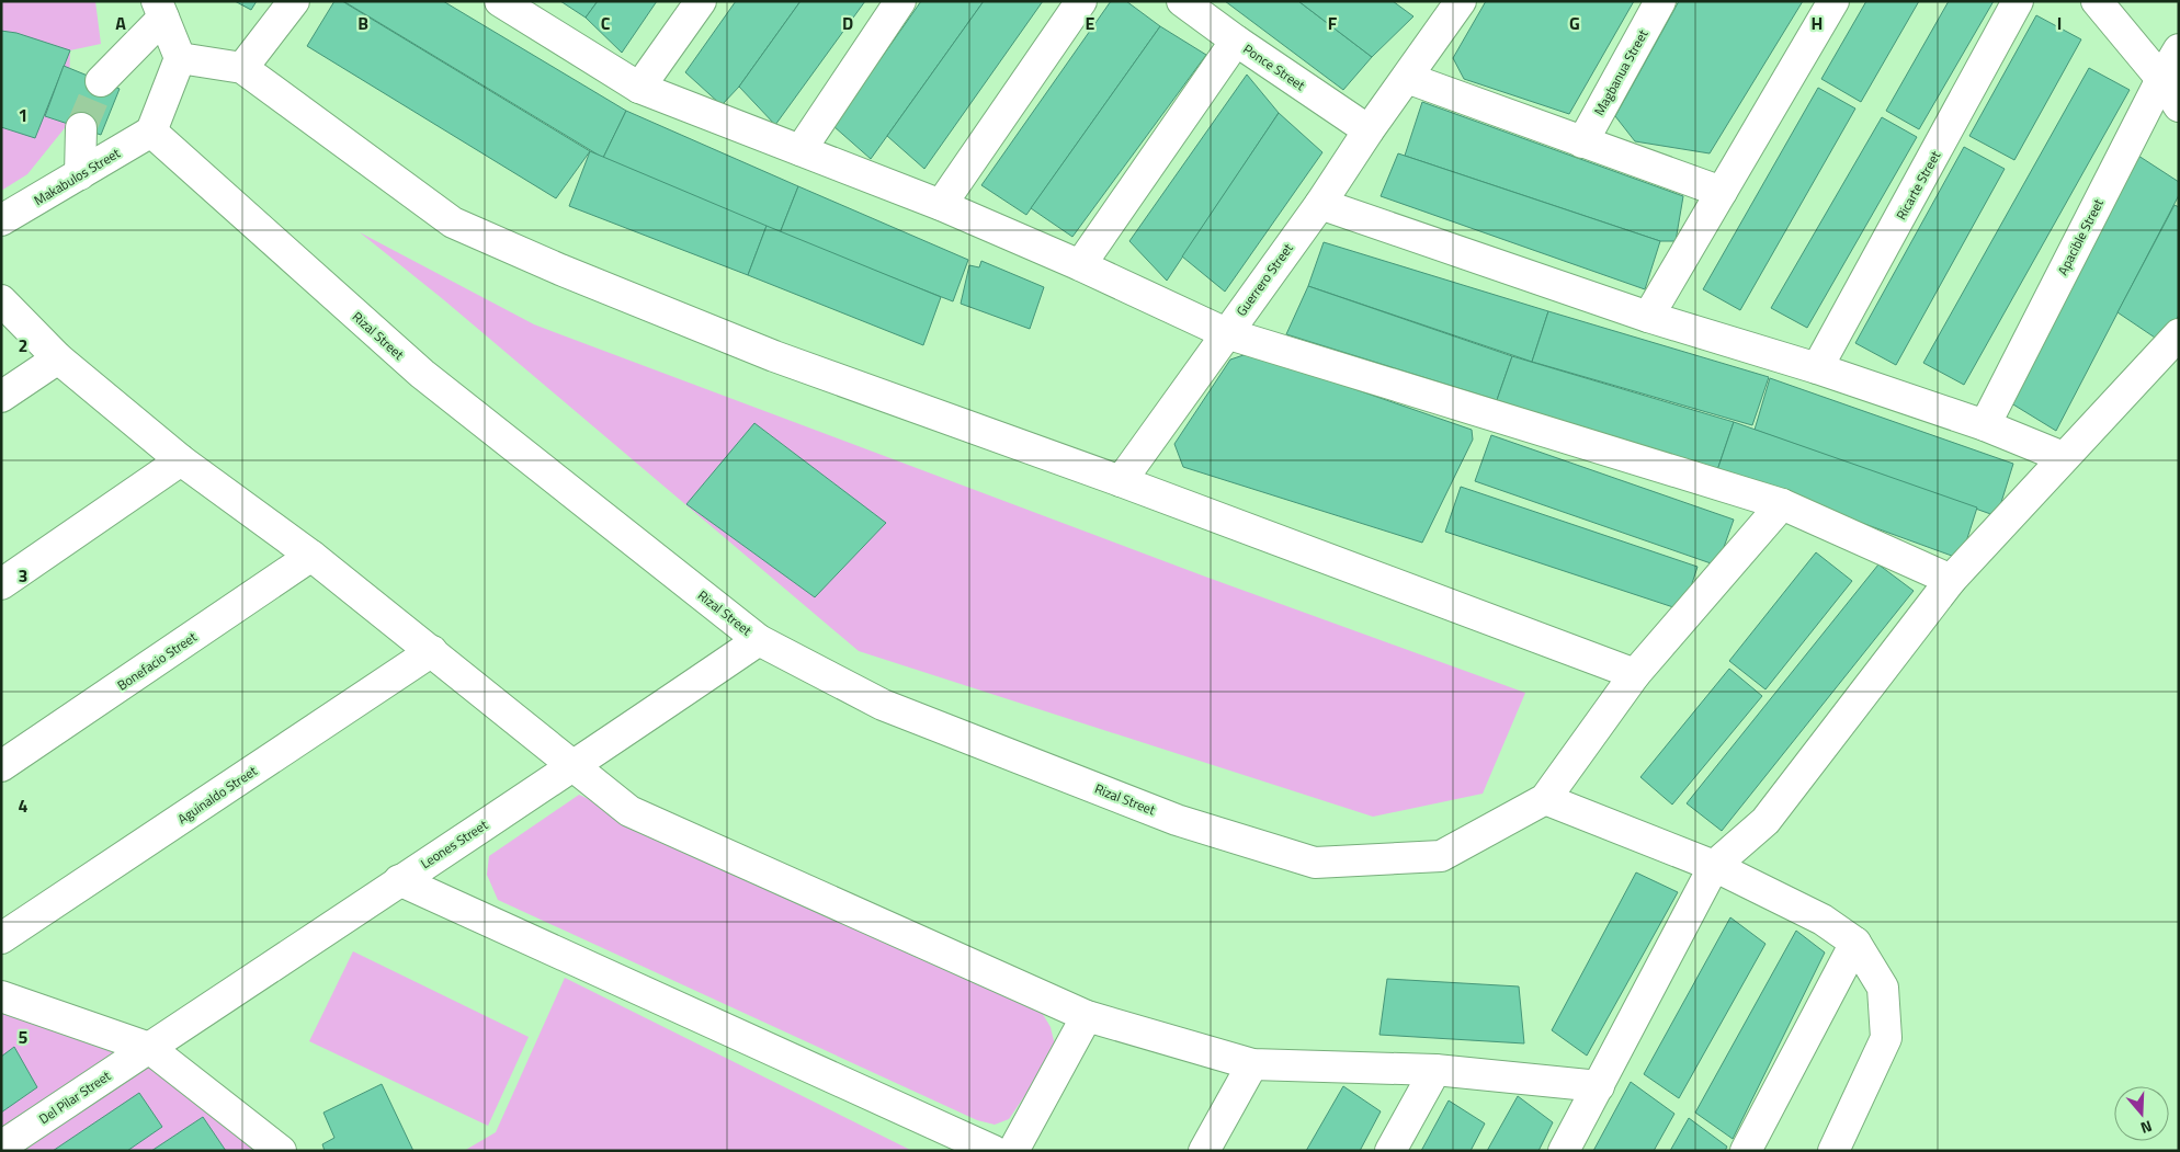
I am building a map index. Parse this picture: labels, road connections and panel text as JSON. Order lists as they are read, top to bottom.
{
  "streets": {
    "street": [
      "Ponce Street",
      "Magbanua Street",
      "Makabulos Street",
      "Ricarte Street",
      "Apacible Street",
      "Guerrero Street",
      "Rizal Street",
      "Bonefacio Street",
      "Aguinaldo Street",
      "Leones Street",
      "Del Pilar Street"
    ]
  },
  "crossings": [
    ["Ponce Street", "Guerrero Street"],
    ["Makabulos Street", "Rizal Street"],
    ["Rizal Street", "Leones Street"],
    ["Leones Street", "Del Pilar Street"]
  ],
  "north": "bottom",
  "grid": {
    "columns": [
      "A",
      "B",
      "C",
      "D",
      "E",
      "F",
      "G",
      "H",
      "I"
    ],
    "rows": [
      "1",
      "2",
      "3",
      "4",
      "5"
    ]
  }
}
